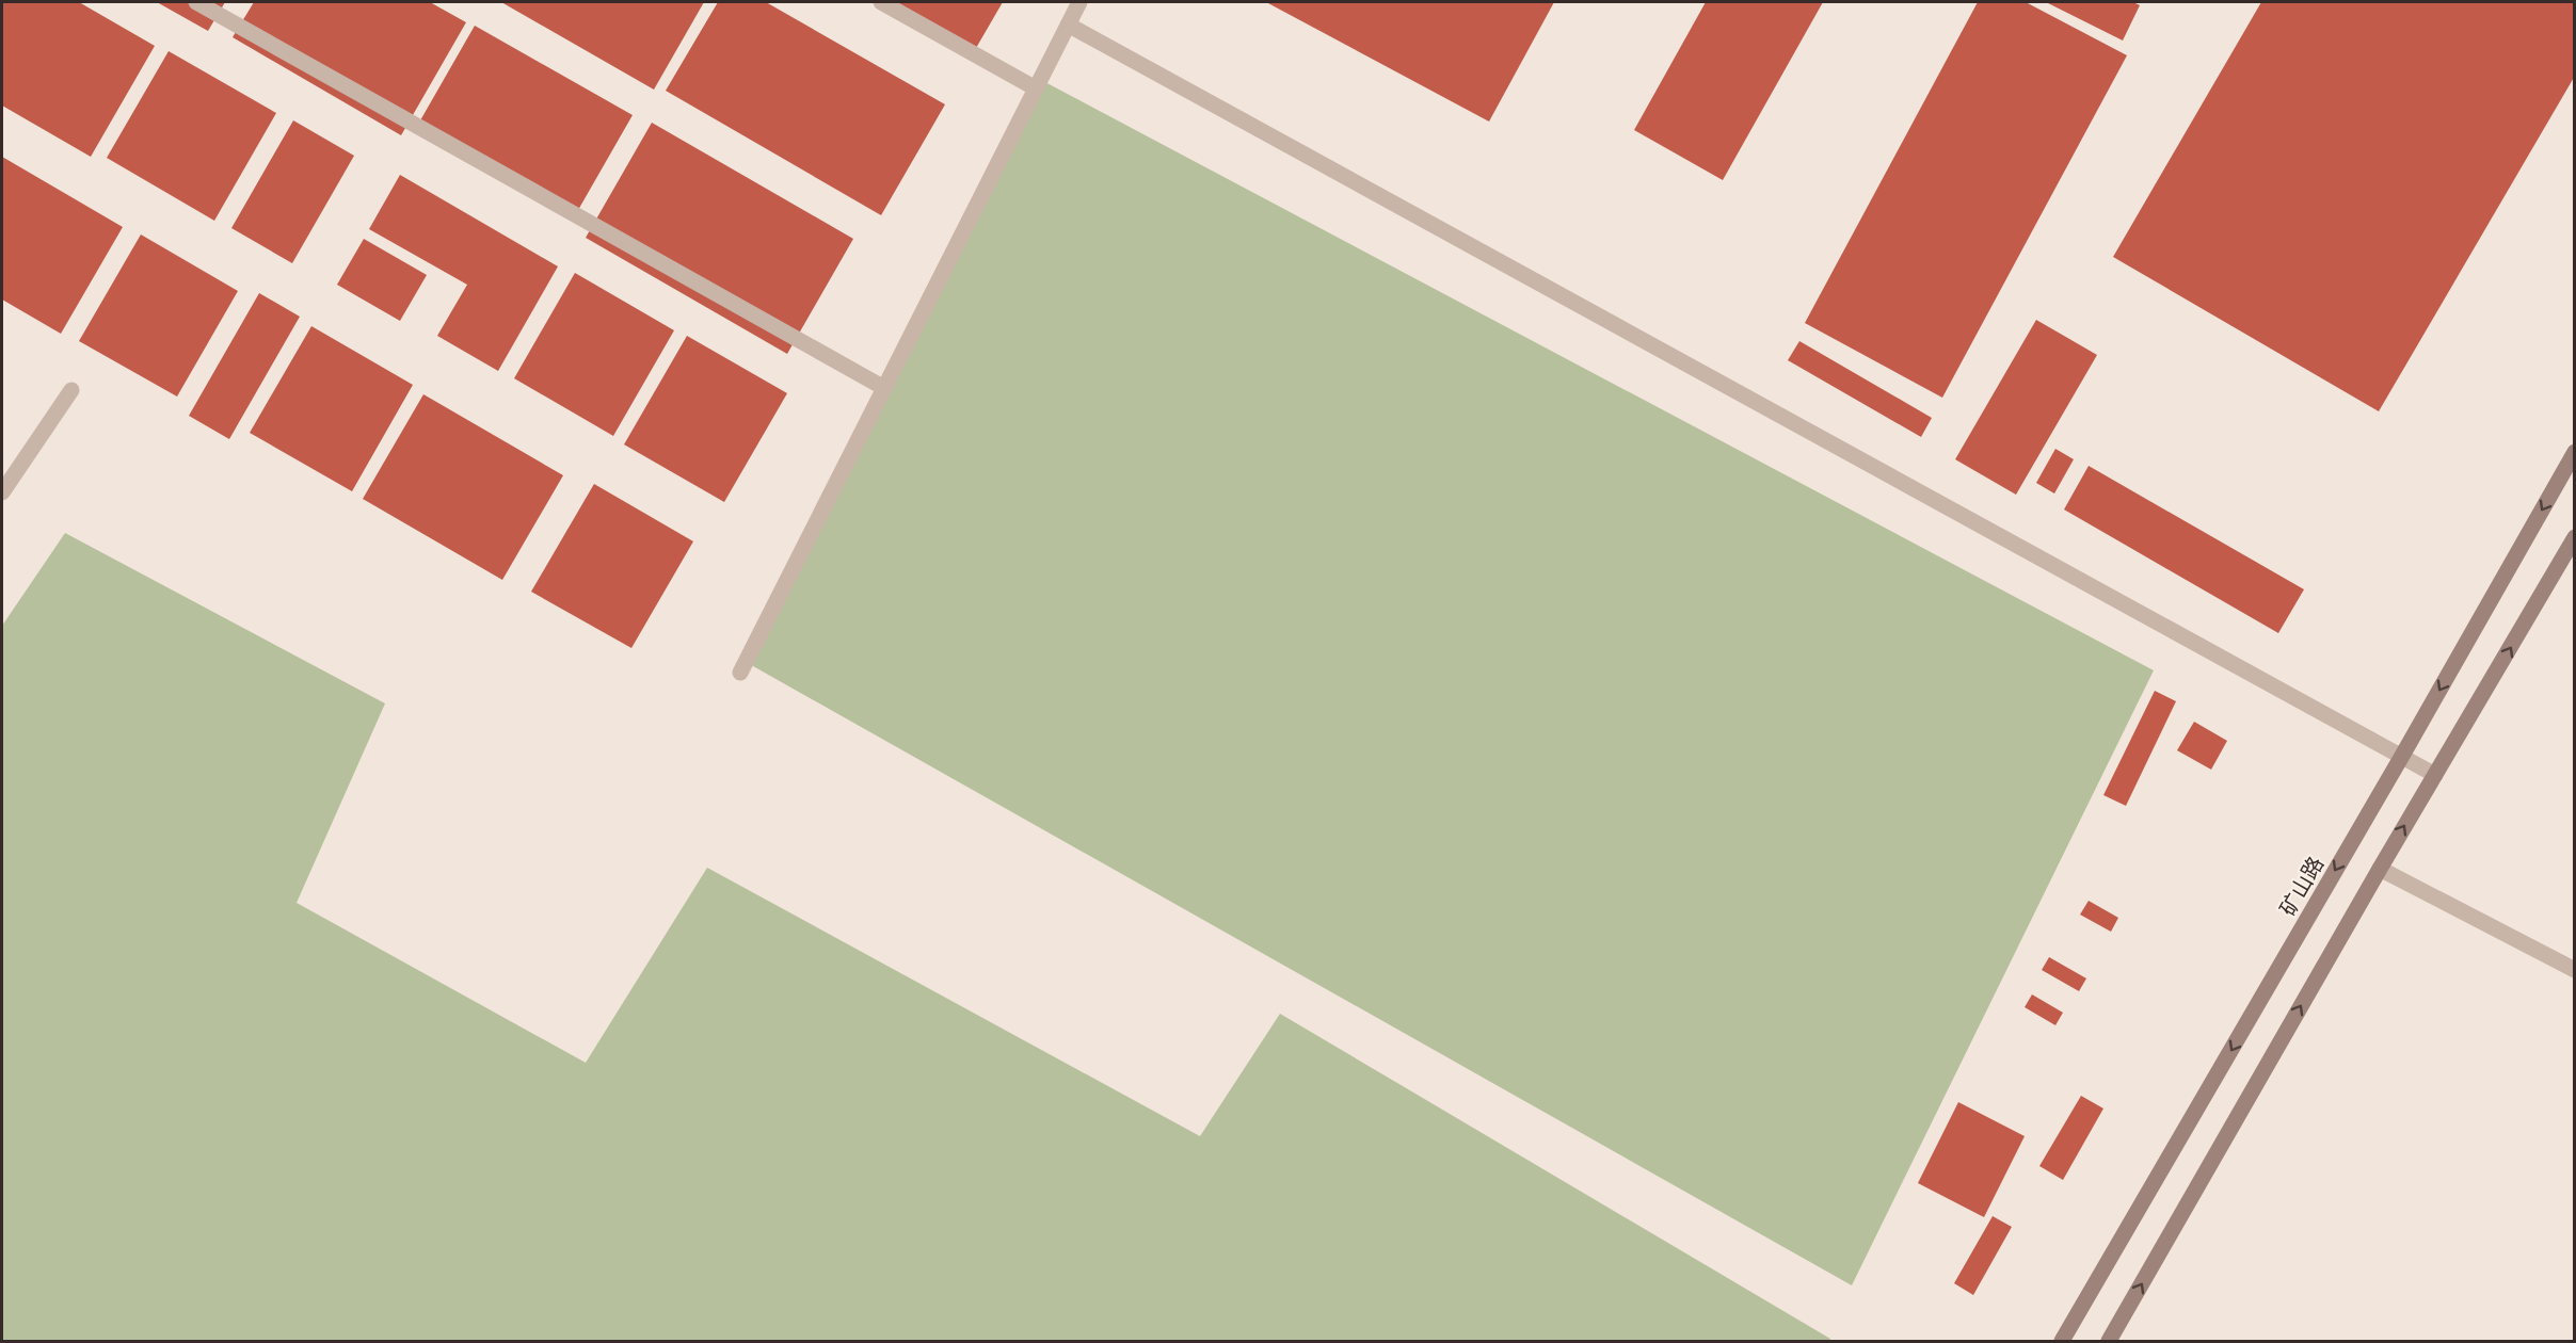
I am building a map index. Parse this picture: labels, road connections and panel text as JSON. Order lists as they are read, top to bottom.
{
  "streets": {
    "main road": ["矿山路"]
  }
}
